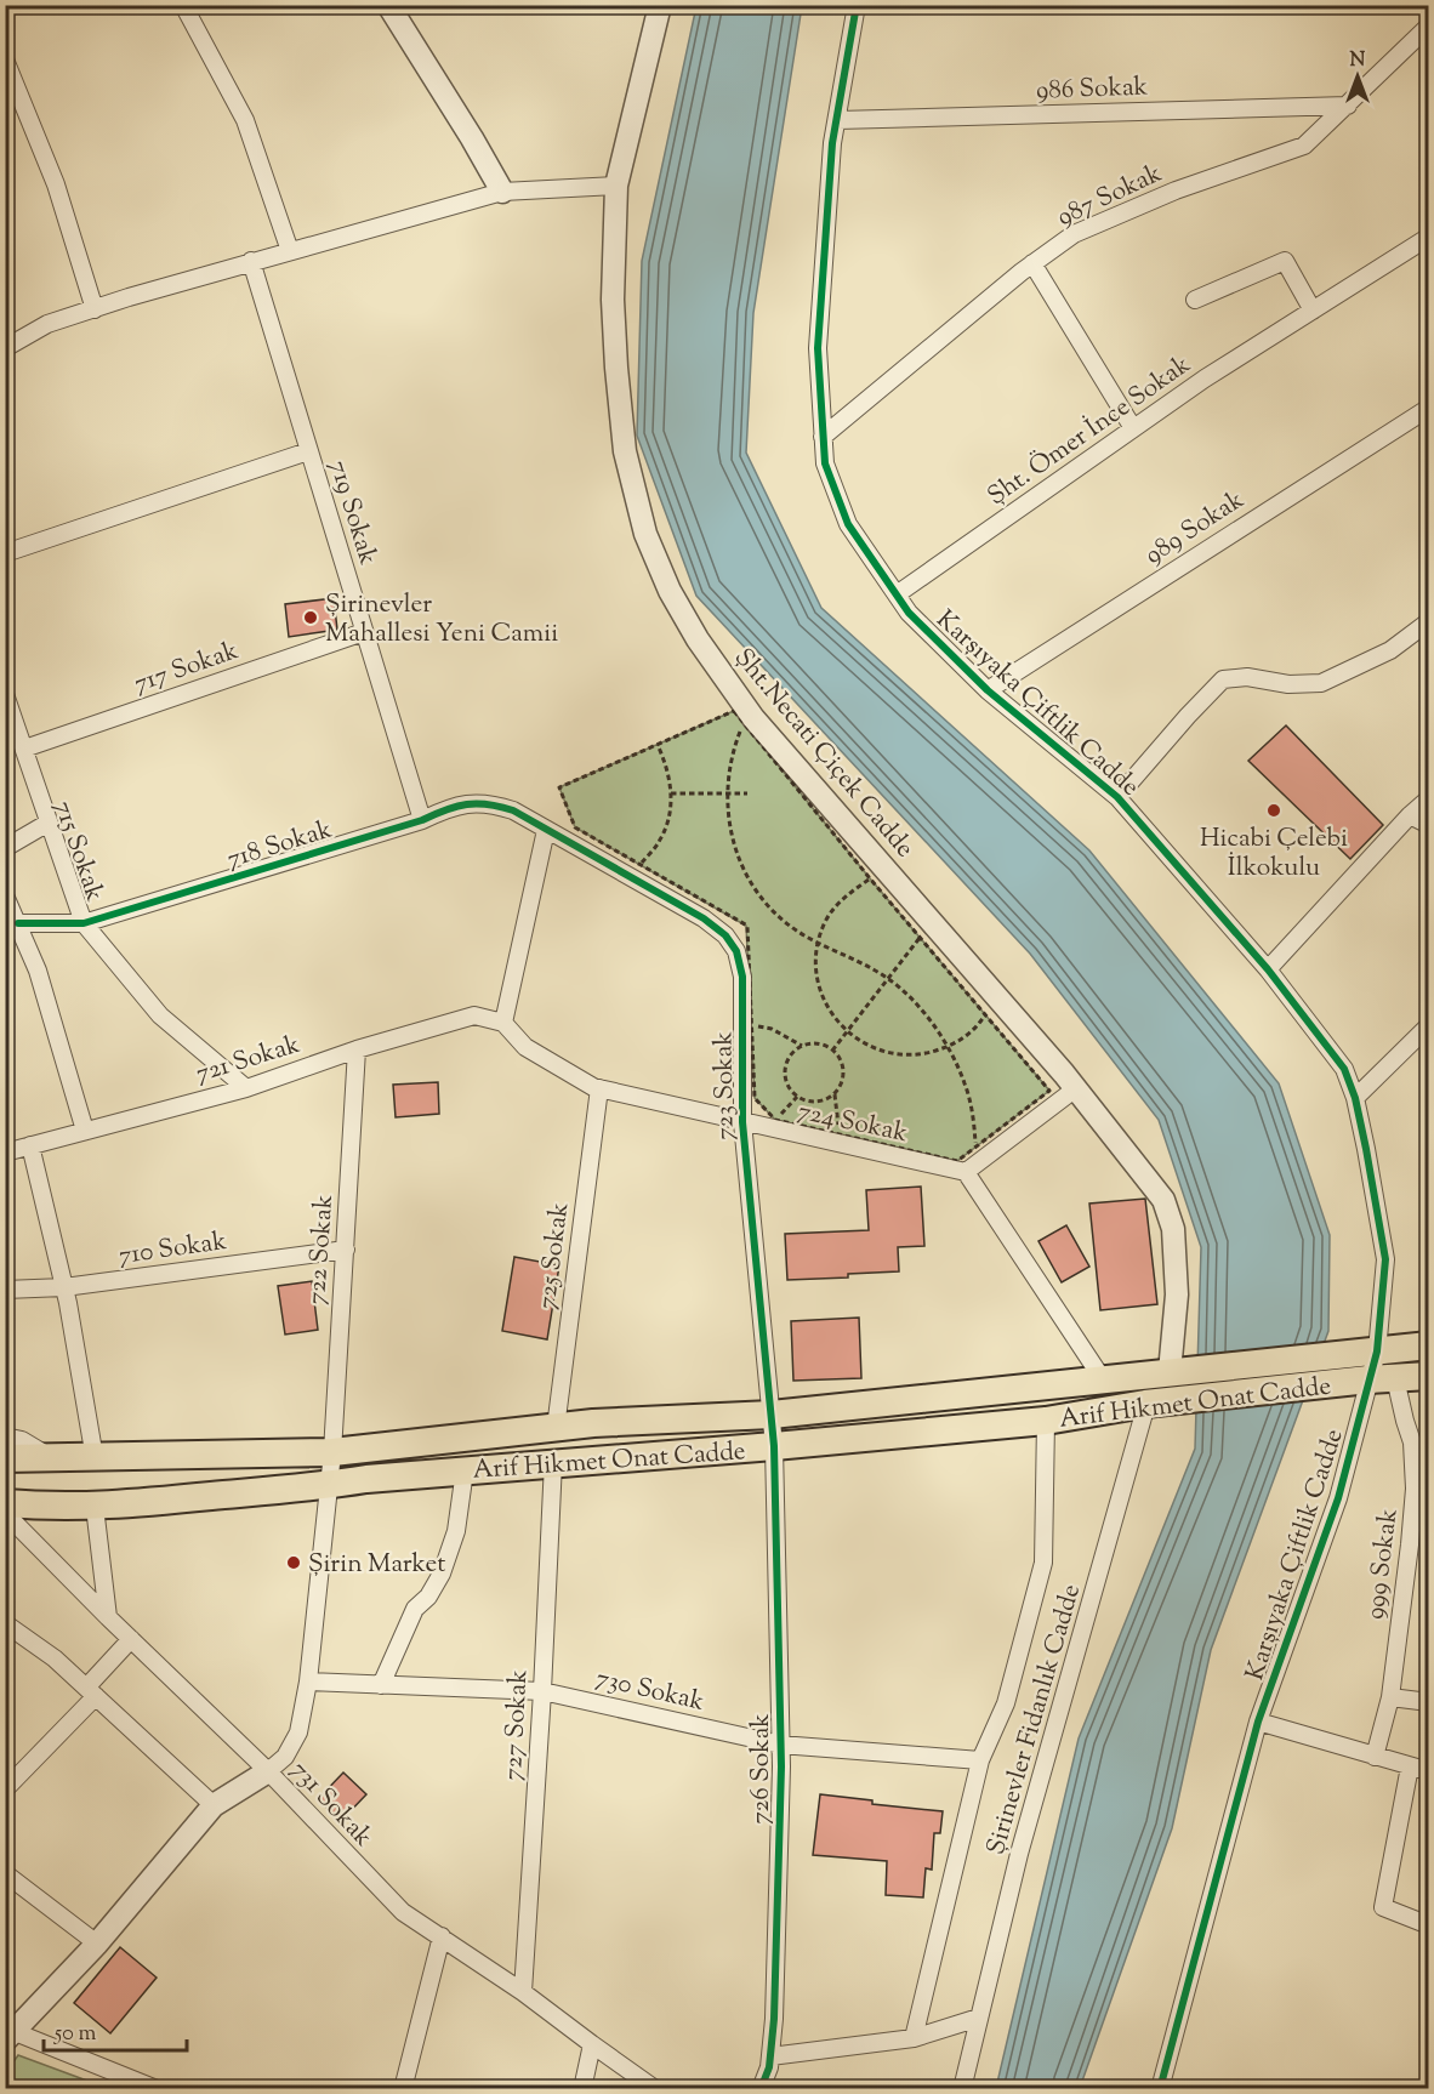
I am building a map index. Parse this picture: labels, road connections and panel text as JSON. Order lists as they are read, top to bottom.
{
  "streets": {
    "main road": ["Arif Hikmet Onat Cadde"],
    "street": [
      "986 Sokak",
      "987 Sokak",
      "Şht. Ömer İnce Sokak",
      "719 Sokak",
      "989 Sokak",
      "717 Sokak",
      "Karşıyaka Çiftlik Cadde",
      "Şht.Necati Çiçek Cadde",
      "718 Sokak",
      "715 Sokak",
      "721 Sokak",
      "723 Sokak",
      "724 Sokak",
      "710 Sokak",
      "722 Sokak",
      "725 Sokak",
      "999 Sokak",
      "730 Sokak",
      "Şirinevler Fidanlık Cadde",
      "727 Sokak",
      "726 Sokak",
      "731 Sokak"
    ]
  },
  "crossings": [
    ["986 Sokak", "987 Sokak"],
    ["986 Sokak", "Karşıyaka Çiftlik Cadde"],
    ["987 Sokak", "Karşıyaka Çiftlik Cadde"],
    ["Şht. Ömer İnce Sokak", "Karşıyaka Çiftlik Cadde"],
    ["719 Sokak", "717 Sokak"],
    ["719 Sokak", "718 Sokak"],
    ["989 Sokak", "Karşıyaka Çiftlik Cadde"],
    ["717 Sokak", "715 Sokak"],
    ["Karşıyaka Çiftlik Cadde", "Arif Hikmet Onat Cadde"],
    ["Şht.Necati Çiçek Cadde", "Arif Hikmet Onat Cadde"],
    ["Şht.Necati Çiçek Cadde", "Şirinevler Fidanlık Cadde"],
    ["718 Sokak", "715 Sokak"],
    ["718 Sokak", "723 Sokak"],
    ["715 Sokak", "721 Sokak"],
    ["721 Sokak", "724 Sokak"],
    ["721 Sokak", "722 Sokak"],
    ["723 Sokak", "724 Sokak"],
    ["723 Sokak", "Arif Hikmet Onat Cadde"],
    ["723 Sokak", "726 Sokak"],
    ["724 Sokak", "725 Sokak"],
    ["710 Sokak", "722 Sokak"],
    ["722 Sokak", "Arif Hikmet Onat Cadde"],
    ["722 Sokak", "730 Sokak"],
    ["722 Sokak", "731 Sokak"],
    ["725 Sokak", "Arif Hikmet Onat Cadde"],
    ["Arif Hikmet Onat Cadde", "999 Sokak"],
    ["Arif Hikmet Onat Cadde", "Şirinevler Fidanlık Cadde"],
    ["Arif Hikmet Onat Cadde", "727 Sokak"],
    ["Arif Hikmet Onat Cadde", "726 Sokak"],
    ["730 Sokak", "727 Sokak"],
    ["730 Sokak", "726 Sokak"],
    ["727 Sokak", "731 Sokak"]
  ],
  "places": ["Şirinevler Mahallesi Yeni Camii", "Hicabi Çelebi İlkokulu", "Şirin Market"],
  "scale_bar": "50 m",
  "north": "top"
}
